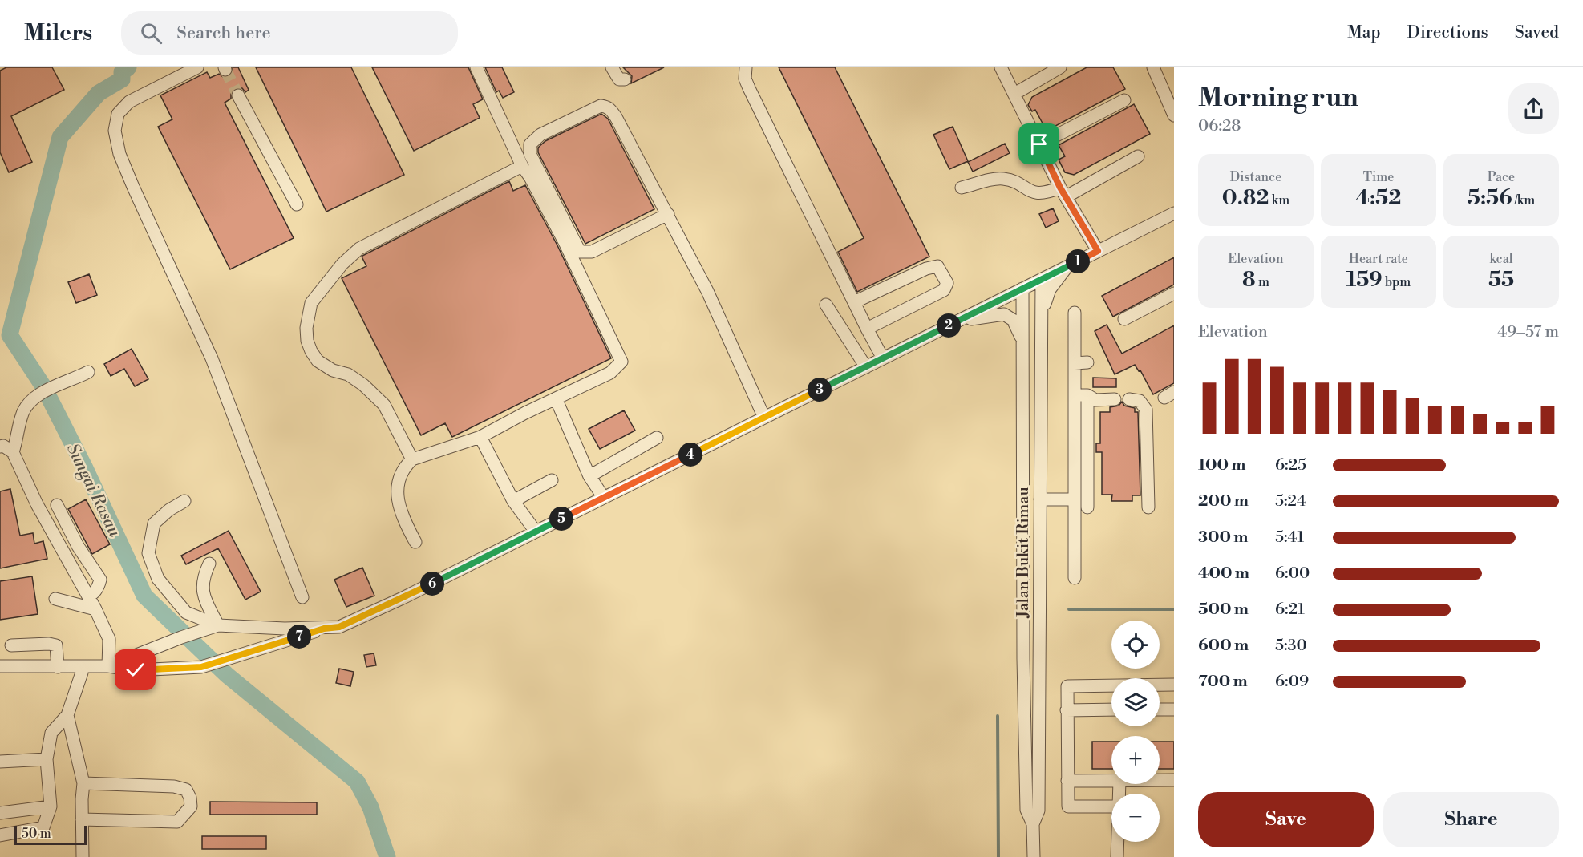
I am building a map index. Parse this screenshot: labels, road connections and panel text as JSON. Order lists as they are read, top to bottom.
{
  "streets": {
    "street": ["Jalan Bukit Rimau"]
  },
  "water": ["Sungai Rasau"],
  "scale_bar": "50 m",
  "page": {
    "header": "Milers",
    "search": "Search here",
    "nav": ["Map", "Directions", "Saved"],
    "heading": ["Morning run", "06:28"],
    "stats": [
      ["Distance", "0.82 km"],
      ["Time", "4:52"],
      ["Pace", "5:56 /km"],
      ["Elevation", "8 m"],
      ["Heart rate", "159 bpm"],
      ["kcal", "55"]
    ],
    "pins": [
      "1",
      "2",
      "3",
      "4",
      "5",
      "6",
      "7"
    ],
    "chart": ["Elevation", "49–57 m"],
    "list": [
      {
        "name": "100 m",
        "note": "6:25"
      },
      {
        "name": "200 m",
        "note": "5:24"
      },
      {
        "name": "300 m",
        "note": "5:41"
      },
      {
        "name": "400 m",
        "note": "6:00"
      },
      {
        "name": "500 m",
        "note": "6:21"
      },
      {
        "name": "600 m",
        "note": "5:30"
      },
      {
        "name": "700 m",
        "note": "6:09"
      }
    ],
    "map_buttons": ["+", "−"],
    "buttons": ["Save", "Share"],
    "scale": "50 m"
  }
}
